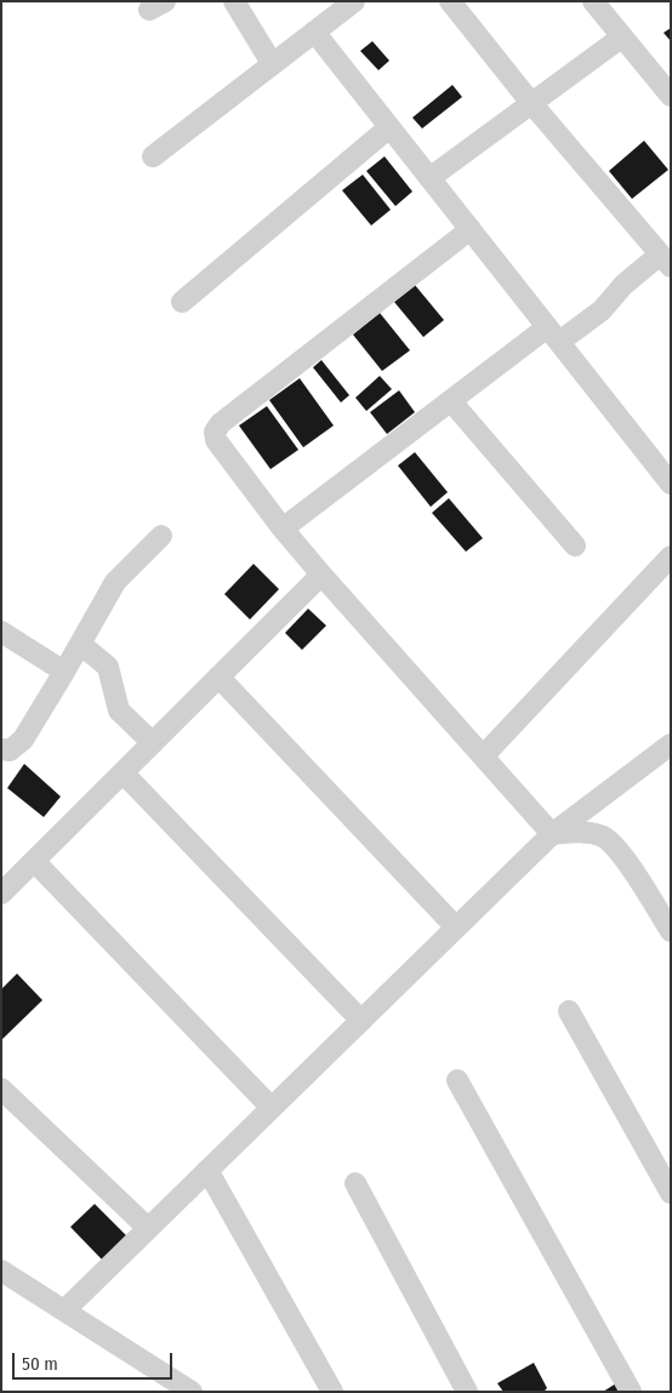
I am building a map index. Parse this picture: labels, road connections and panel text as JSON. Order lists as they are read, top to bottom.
{
  "scale_bar": "50 m"
}
